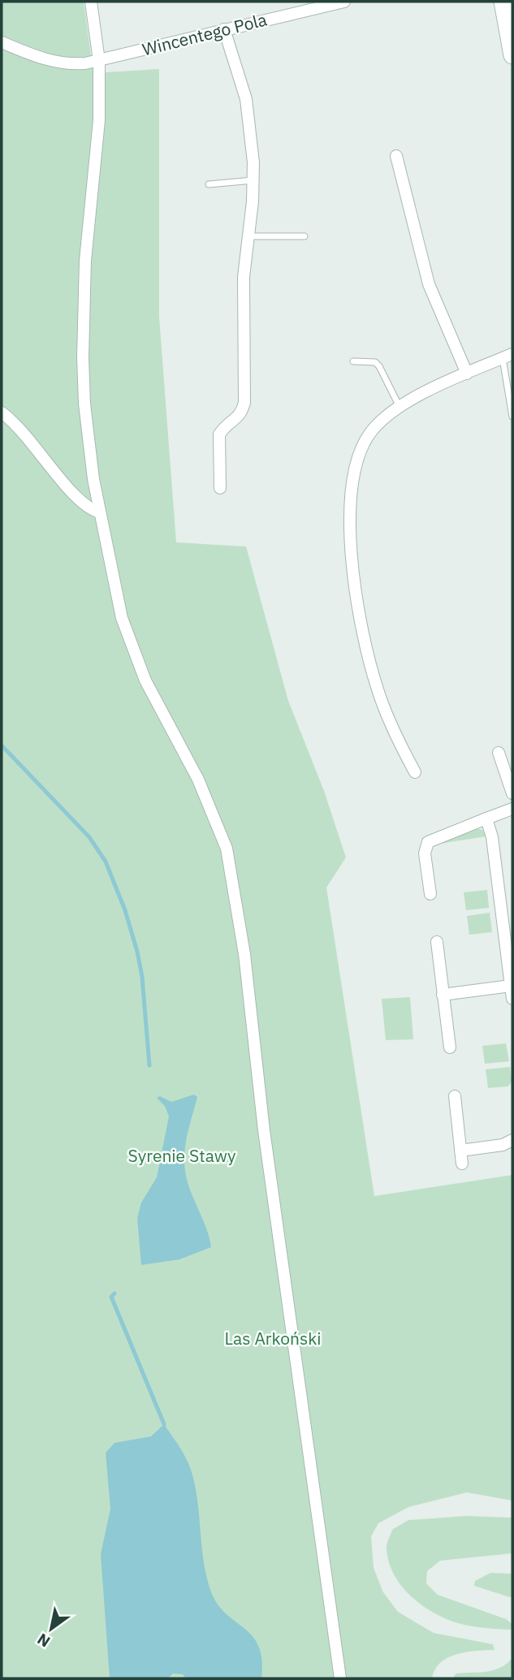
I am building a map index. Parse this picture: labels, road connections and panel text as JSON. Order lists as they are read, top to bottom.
{
  "streets": {
    "street": ["Wincentego Pola"]
  },
  "parks": ["Syrenie Stawy", "Las Arkoński"],
  "north": "bottom left"
}
